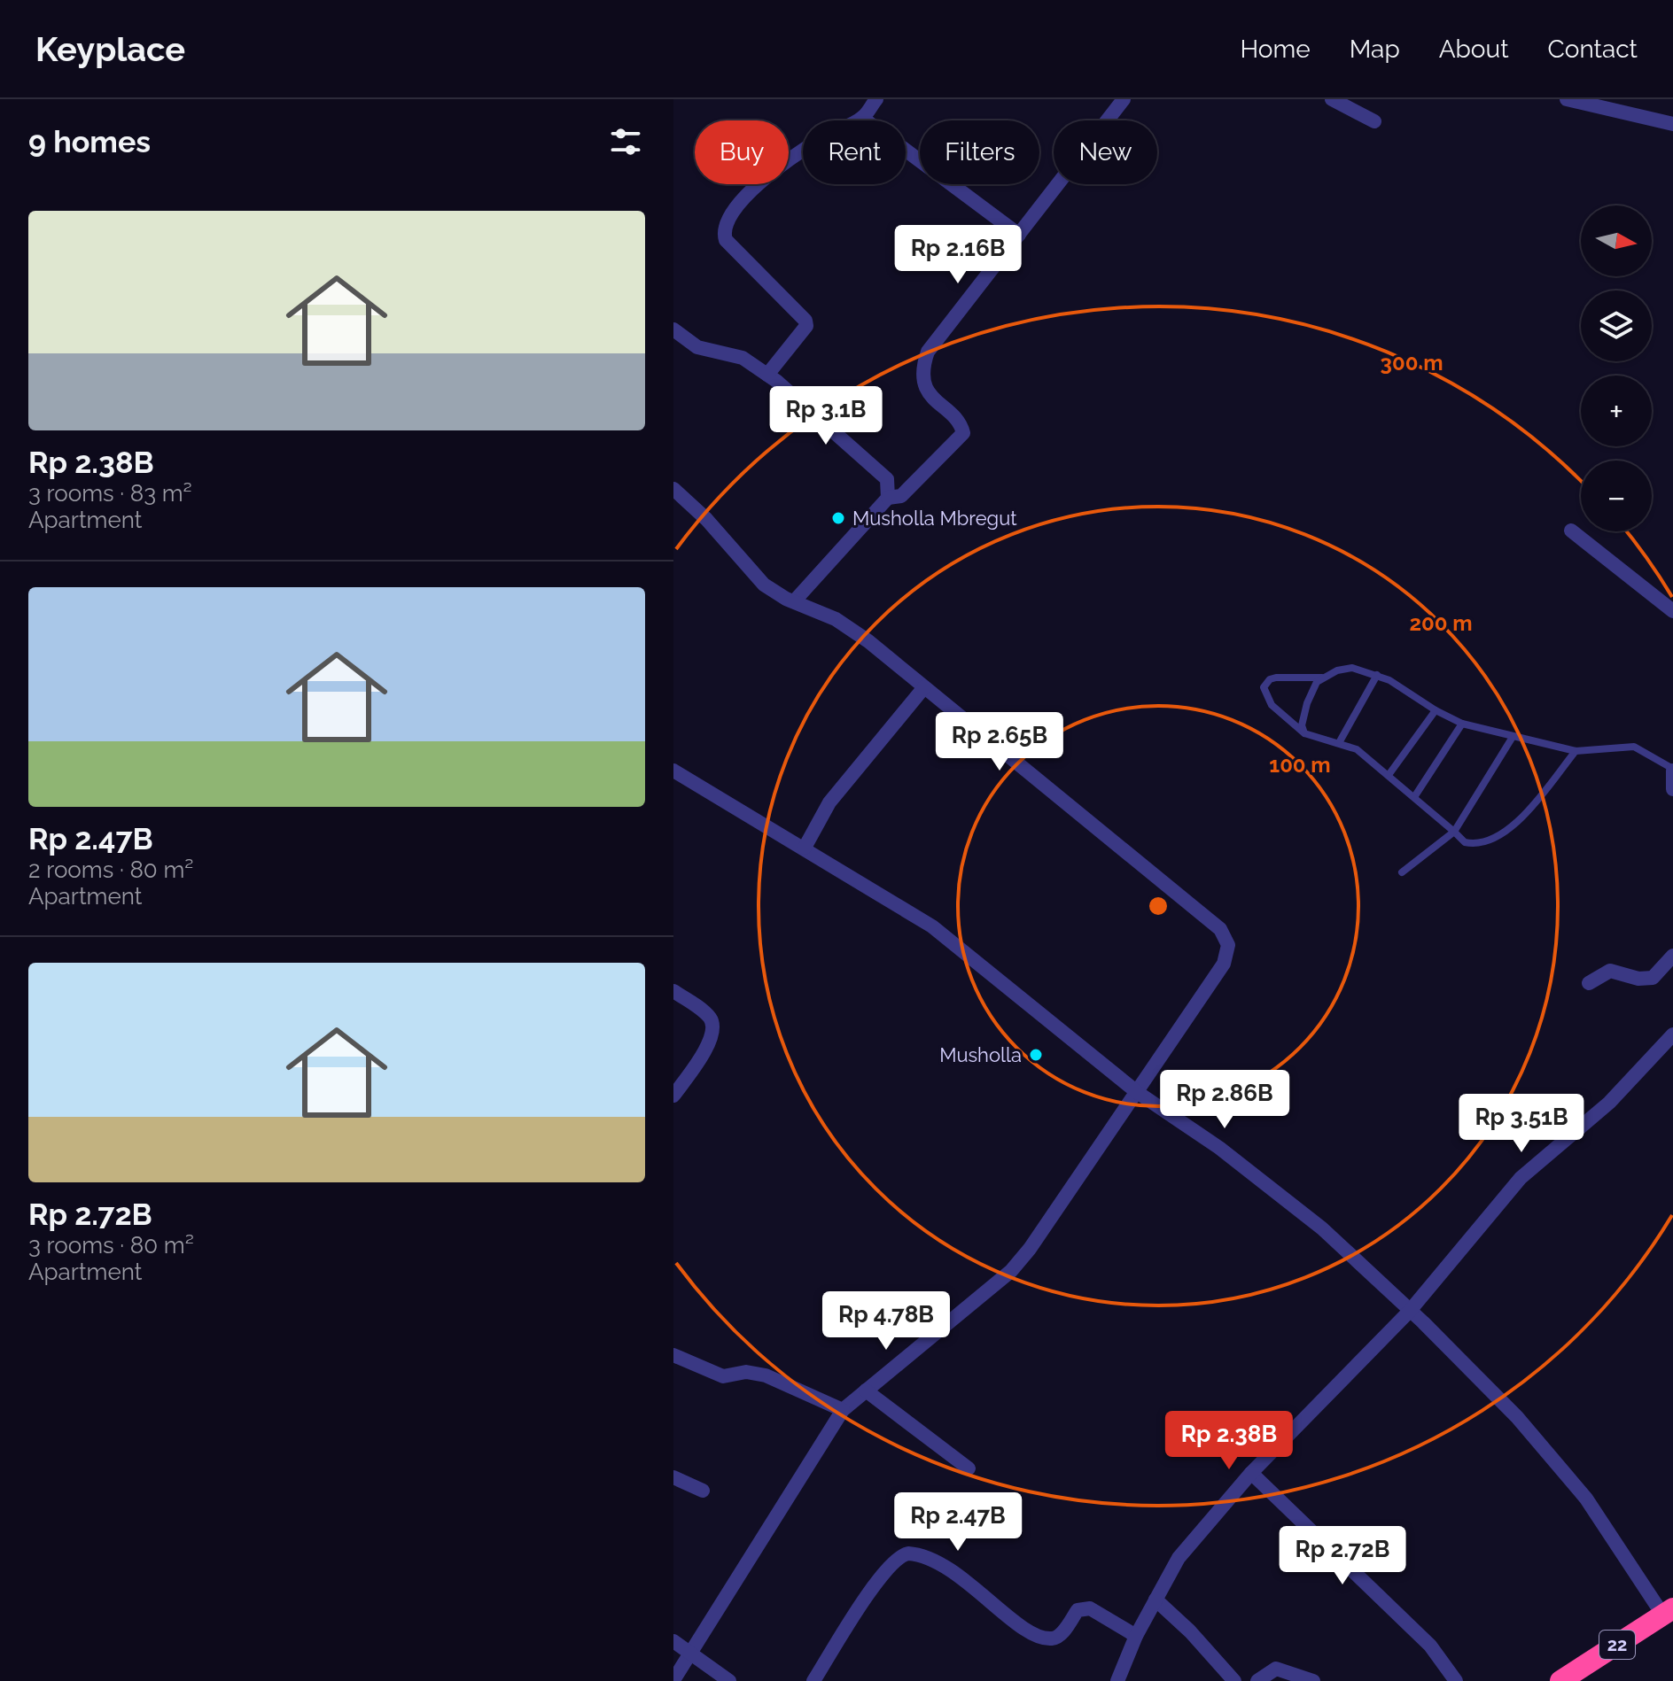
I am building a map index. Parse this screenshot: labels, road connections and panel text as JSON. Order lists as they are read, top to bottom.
{
  "streets": {
    "highway": ["22"]
  },
  "places": ["Musholla Mbregut", "Musholla"],
  "north": "right",
  "page": {
    "header": "Keyplace",
    "nav": [
      "Home",
      "Map",
      "About",
      "Contact"
    ],
    "heading": "9 homes",
    "chip": [
      "Buy",
      "Rent",
      "Filters",
      "New"
    ],
    "list": [
      {
        "name": "Rp 2.38B",
        "note": "3 rooms · 83 m² · Apartment"
      },
      {
        "name": "Rp 2.47B",
        "note": "2 rooms · 80 m² · Apartment"
      },
      {
        "name": "Rp 2.72B",
        "note": "3 rooms · 80 m² · Apartment"
      }
    ],
    "map_buttons": ["+", "−"],
    "price": [
      "Rp 2.16B",
      "Rp 3.1B",
      "Rp 2.65B",
      "Rp 2.86B",
      "Rp 3.51B",
      "Rp 4.78B",
      "Rp 2.38B",
      "Rp 2.47B",
      "Rp 2.72B"
    ]
  },
  "rings": ["300 m", "200 m", "100 m"]
}
